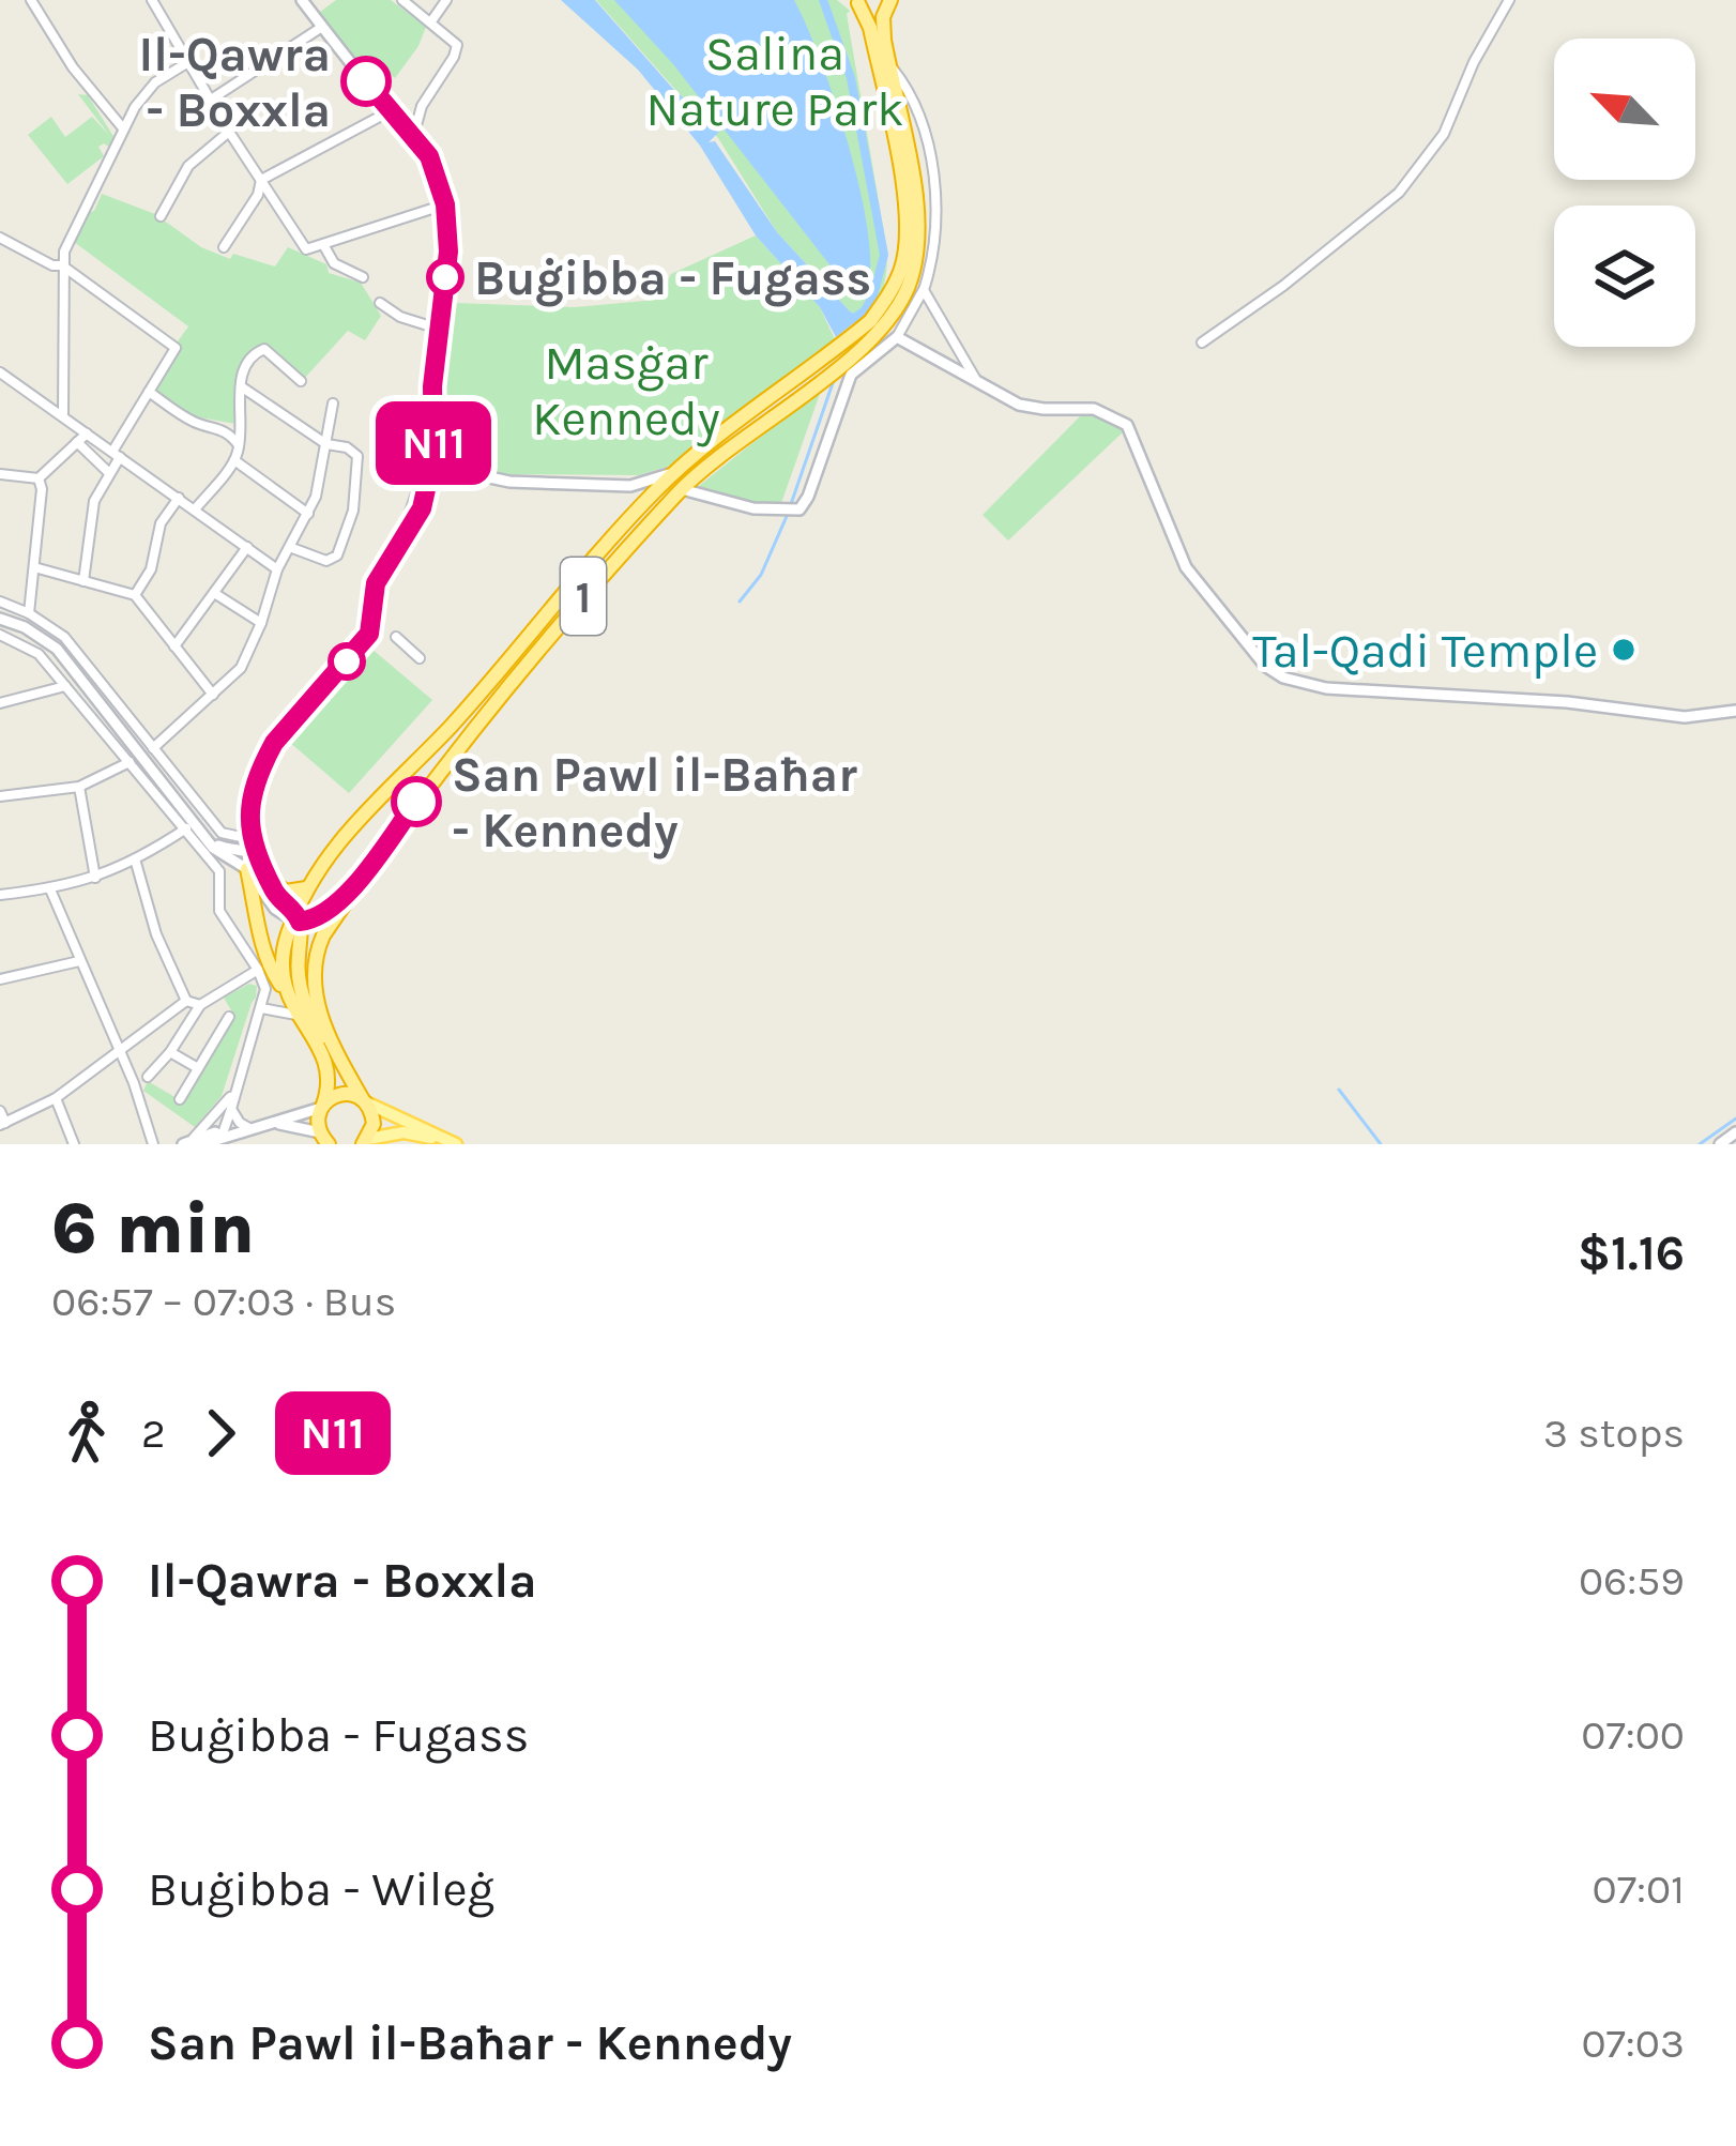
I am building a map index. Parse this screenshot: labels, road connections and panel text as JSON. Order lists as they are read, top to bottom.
{
  "streets": {
    "highway": ["1"]
  },
  "parks": ["Salina Nature Park", "Masġar Kennedy"],
  "places": [
    "Il-Qawra - Boxxla",
    "Buġibba - Fugass",
    "Tal-Qadi Temple",
    "San Pawl il-Baħar - Kennedy"
  ],
  "lines": ["bus line N11"],
  "north": "top left",
  "page": {
    "on_map": "N11",
    "heading": ["6 min", "06:57 – 07:03 · Bus", "$1.16"],
    "legs": ["2", "N11", "3 stops"],
    "list": [
      {
        "name": "Il-Qawra - Boxxla",
        "value": "06:59"
      },
      {
        "name": "Buġibba - Fugass",
        "value": "07:00"
      },
      {
        "name": "Buġibba - Wileġ",
        "value": "07:01"
      },
      {
        "name": "San Pawl il-Baħar - Kennedy",
        "value": "07:03"
      }
    ]
  }
}
